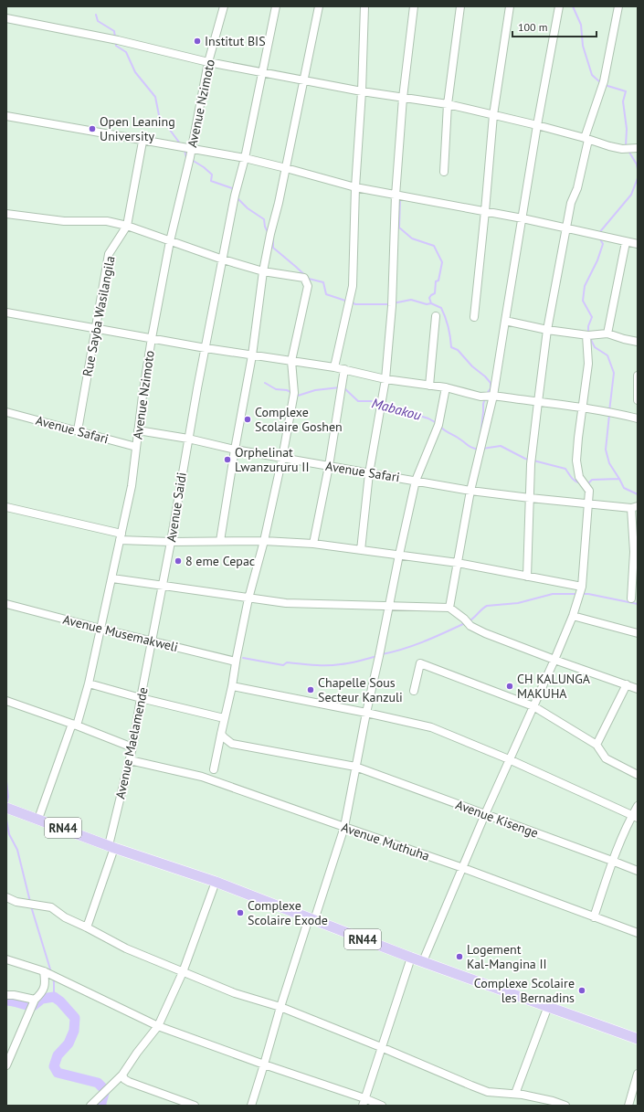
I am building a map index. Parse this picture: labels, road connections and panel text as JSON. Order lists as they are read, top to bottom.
{
  "streets": {
    "main road": ["RN44"],
    "street": [
      "Avenue Nzimoto",
      "Rue Sayba Wasilangila",
      "Avenue Safari",
      "Avenue Saidi",
      "Avenue Musemakweli",
      "Avenue Maelamende",
      "Avenue Kisenge",
      "Avenue Muthuha"
    ]
  },
  "crossings": [
    ["Avenue Nzimoto", "Avenue Safari"],
    ["Avenue Nzimoto", "Avenue Musemakweli"],
    ["Rue Sayba Wasilangila", "Avenue Safari"],
    ["Avenue Safari", "Avenue Saidi"],
    ["Avenue Saidi", "Avenue Musemakweli"],
    ["Avenue Saidi", "Avenue Maelamende"],
    ["Avenue Musemakweli", "Avenue Maelamende"],
    ["Avenue Maelamende", "RN44"],
    ["Avenue Maelamende", "Avenue Muthuha"]
  ],
  "water": ["Mabakou"],
  "places": [
    "Institut BIS",
    "Open Leaning University",
    "Complexe Scolaire Goshen",
    "Orphelinat Lwanzururu II",
    "8 eme Cepac",
    "CH KALUNGA MAKUHA",
    "Chapelle Sous Secteur Kanzuli",
    "Complexe Scolaire Exode",
    "Logement Kal-Mangina II",
    "Complexe Scolaire les Bernadins"
  ],
  "scale_bar": "100 m"
}
